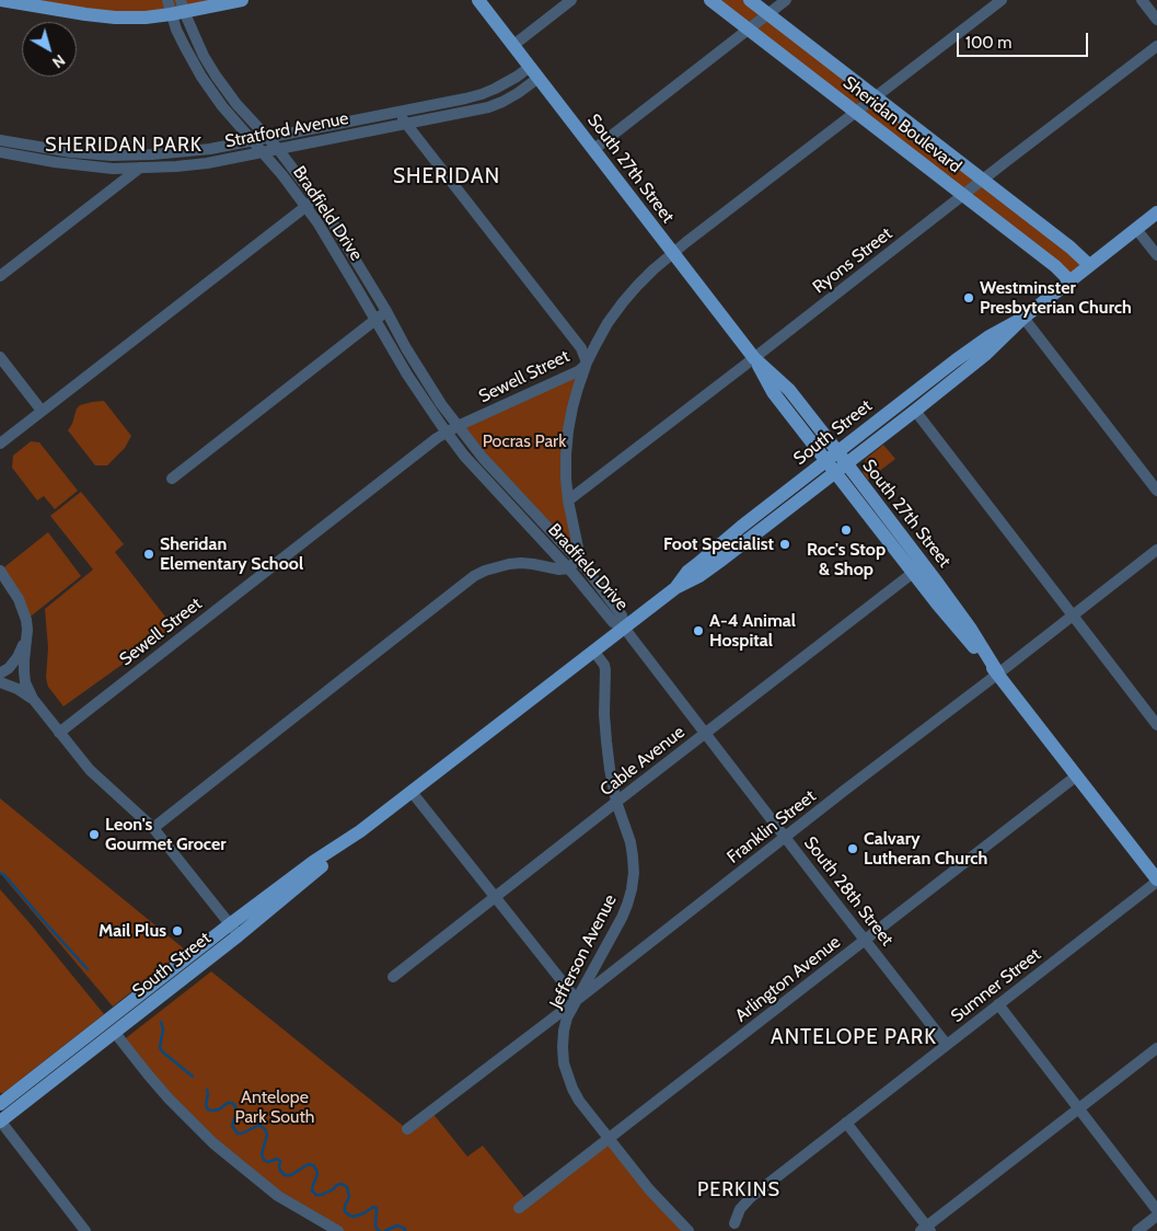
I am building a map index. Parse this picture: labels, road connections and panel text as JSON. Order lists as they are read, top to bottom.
{
  "streets": {
    "main road": ["Sheridan Boulevard", "South 27th Street", "South Street"],
    "street": [
      "Stratford Avenue",
      "Bradfield Drive",
      "Ryons Street",
      "Sewell Street",
      "Cable Avenue",
      "Franklin Street",
      "South 28th Street",
      "Jefferson Avenue",
      "Arlington Avenue",
      "Sumner Street"
    ]
  },
  "crossings": [
    ["Sheridan Boulevard", "Ryons Street"],
    ["Sheridan Boulevard", "Sewell Street"],
    ["Sheridan Boulevard", "South Street"],
    ["Stratford Avenue", "South 27th Street"],
    ["Stratford Avenue", "Bradfield Drive"],
    ["South 27th Street", "Ryons Street"],
    ["South 27th Street", "Sewell Street"],
    ["South 27th Street", "South Street"],
    ["South 27th Street", "Cable Avenue"],
    ["South 27th Street", "Franklin Street"],
    ["South 27th Street", "Arlington Avenue"],
    ["South 27th Street", "Sumner Street"],
    ["Bradfield Drive", "Sewell Street"],
    ["Bradfield Drive", "South Street"],
    ["Bradfield Drive", "South 28th Street"],
    ["South Street", "South 28th Street"],
    ["South Street", "Jefferson Avenue"],
    ["Cable Avenue", "South 28th Street"],
    ["Cable Avenue", "Jefferson Avenue"],
    ["Franklin Street", "South 28th Street"],
    ["Franklin Street", "Jefferson Avenue"],
    ["South 28th Street", "Arlington Avenue"],
    ["South 28th Street", "Sumner Street"],
    ["Jefferson Avenue", "Arlington Avenue"]
  ],
  "districts": [
    "SHERIDAN PARK",
    "SHERIDAN",
    "ANTELOPE PARK",
    "PERKINS"
  ],
  "parks": ["Pocras Park", "Antelope Park South"],
  "places": [
    "Westminster Presbyterian Church",
    "Roc's Stop & Shop",
    "Foot Specialist",
    "Sheridan Elementary School",
    "A-4 Animal Hospital",
    "Leon's Gourmet Grocer",
    "Calvary Lutheran Church",
    "Mail Plus"
  ],
  "scale_bar": "100 m",
  "north": "bottom right"
}
